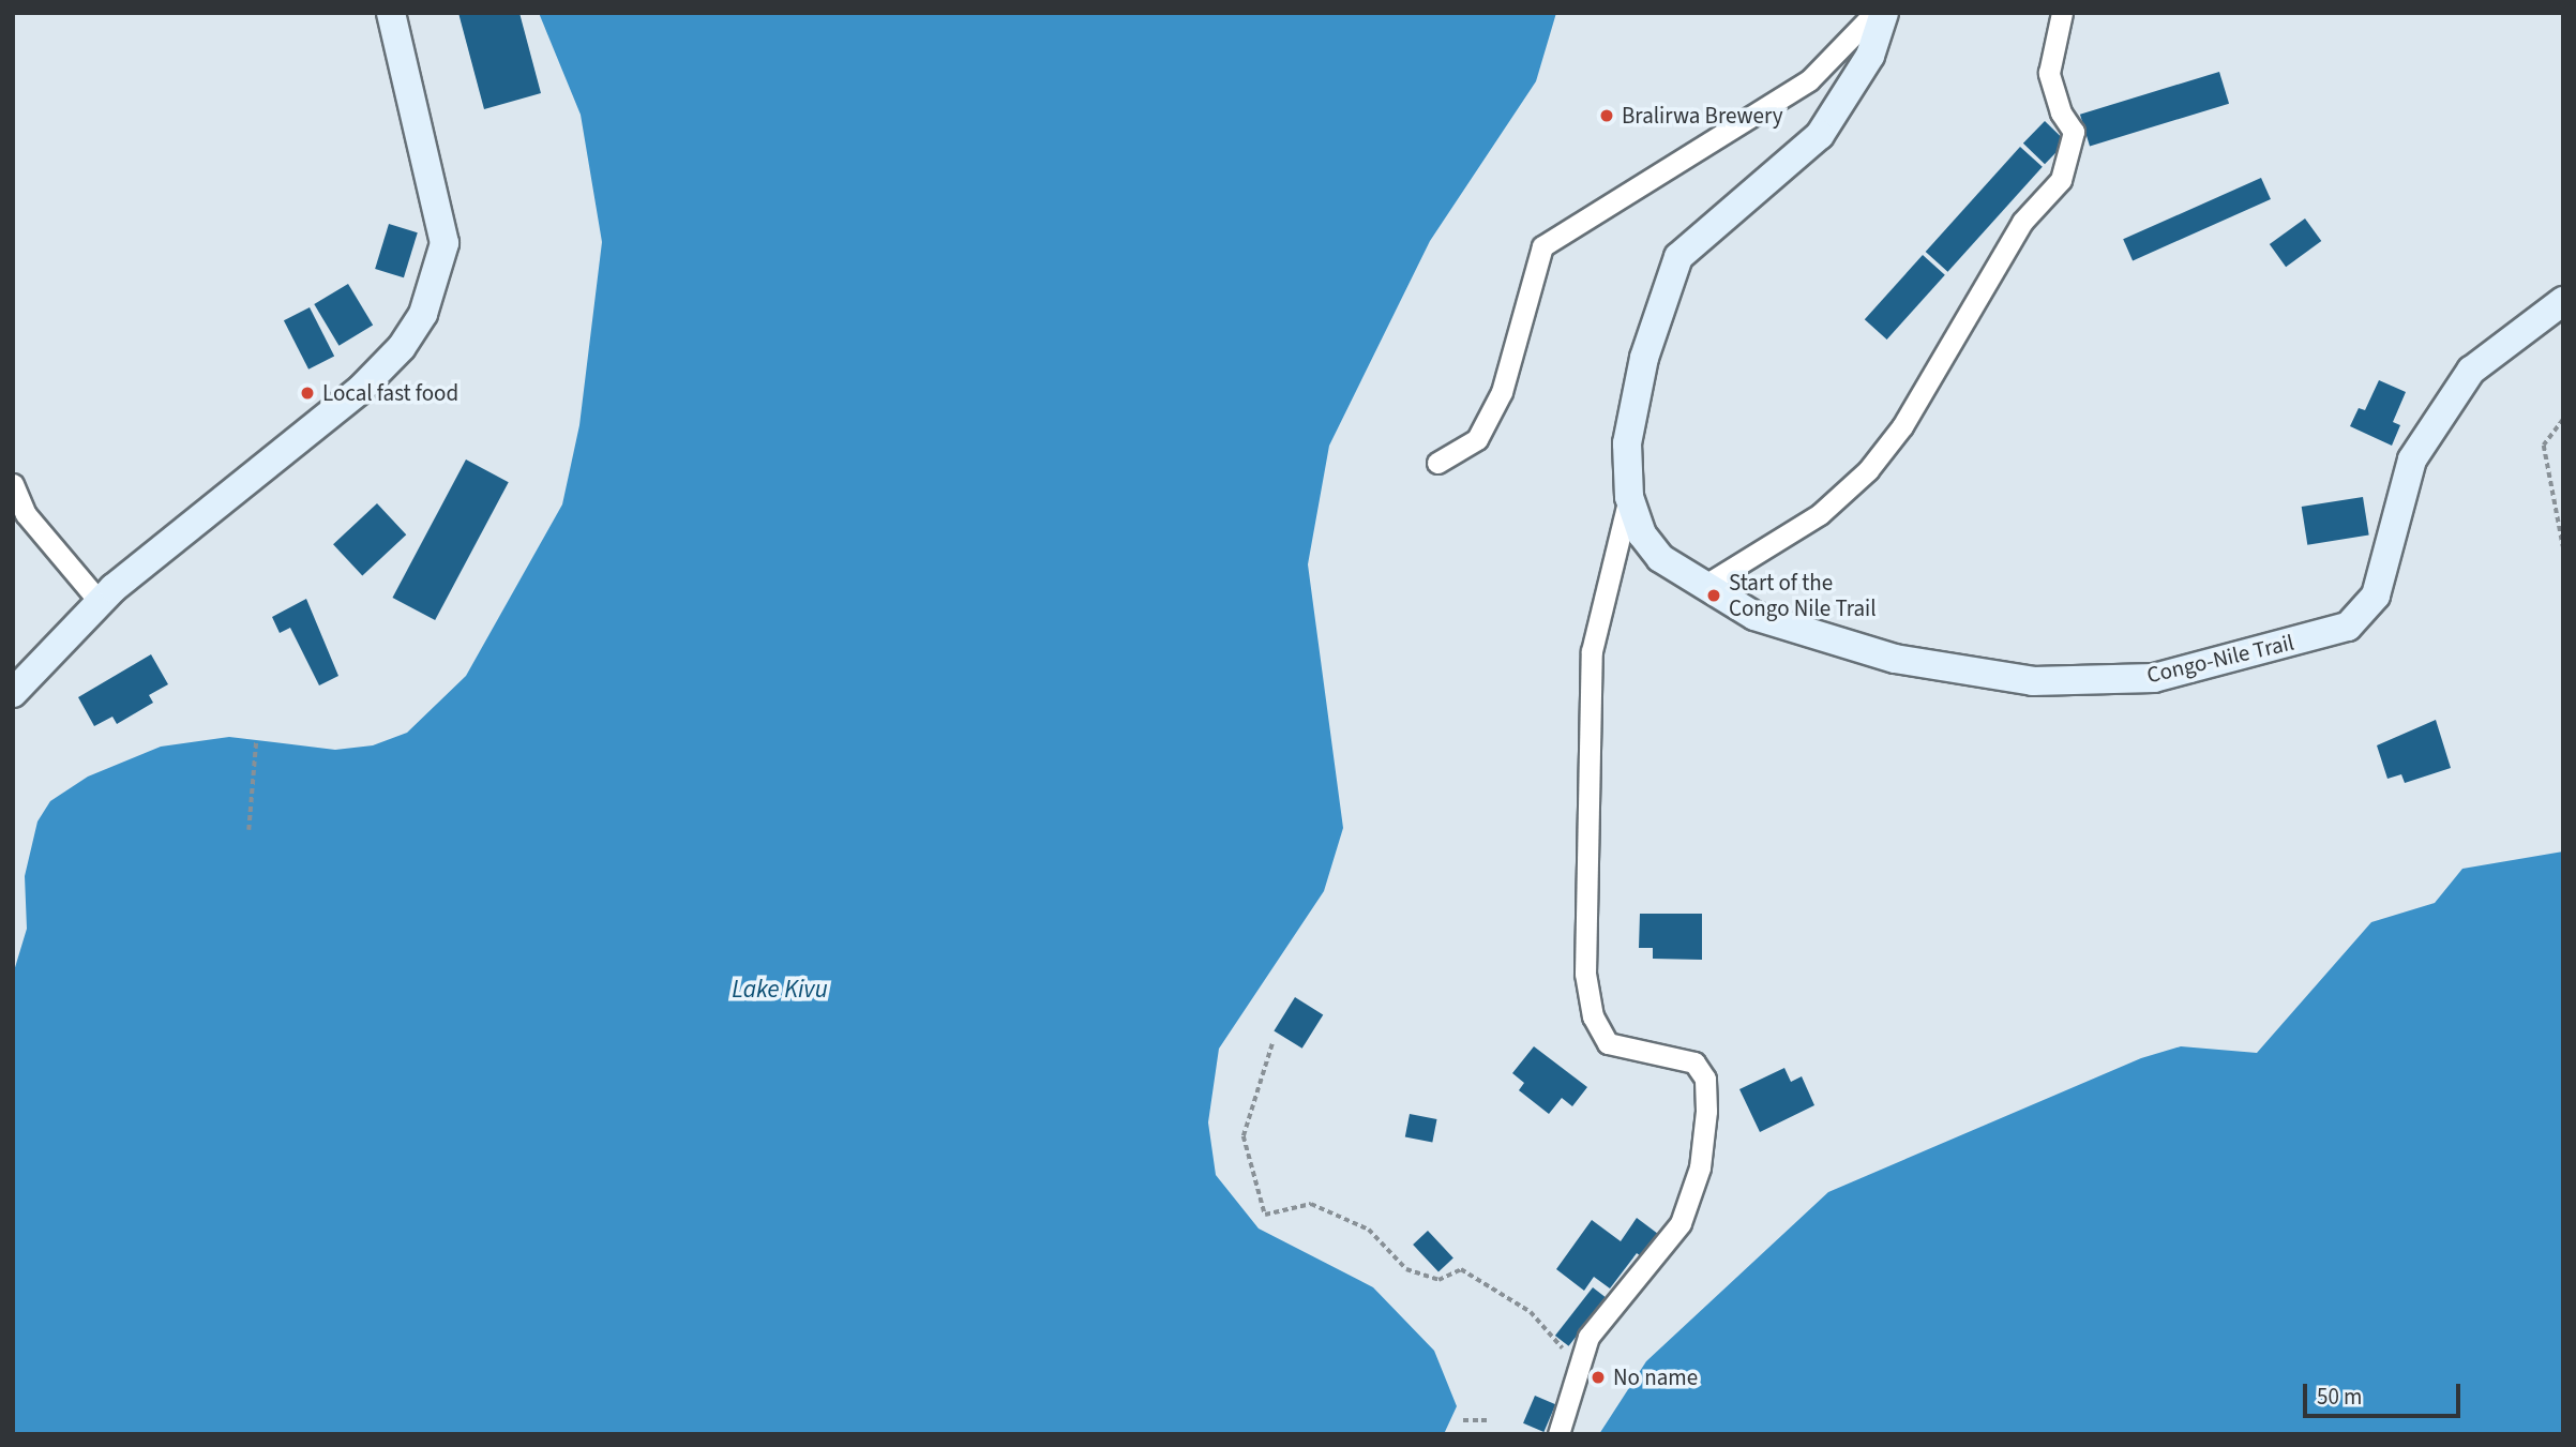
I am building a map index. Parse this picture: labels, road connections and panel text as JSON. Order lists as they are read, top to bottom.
{
  "streets": {
    "main road": ["Congo-Nile Trail"]
  },
  "water": ["Lake Kivu"],
  "places": [
    "Bralirwa Brewery",
    "Local fast food",
    "Start of the Congo Nile Trail",
    "No name"
  ],
  "scale_bar": "50 m"
}
